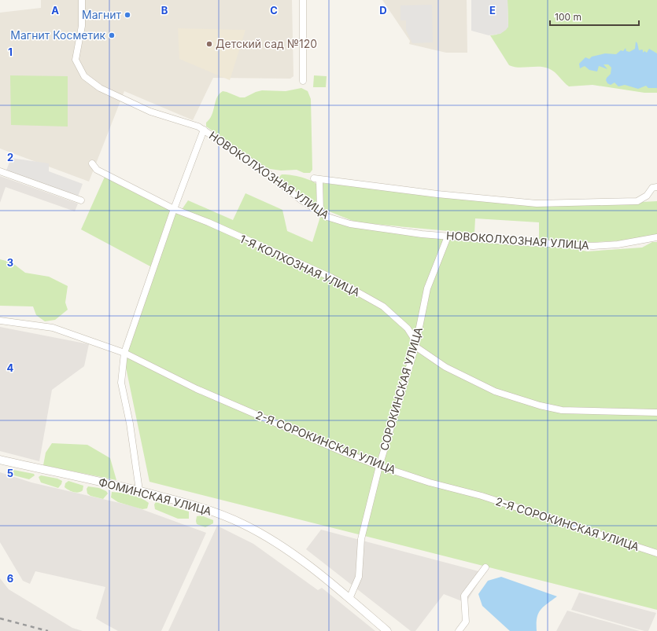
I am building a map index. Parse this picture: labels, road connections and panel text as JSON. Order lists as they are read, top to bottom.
{
  "streets": {
    "street": [
      "НОВОКОЛХОЗНАЯ УЛИЦА",
      "1-Я КОЛХОЗНАЯ УЛИЦА",
      "СОРОКИНСКАЯ УЛИЦА",
      "2-Я СОРОКИНСКАЯ УЛИЦА",
      "ФОМИНСКАЯ УЛИЦА"
    ]
  },
  "crossings": [
    ["НОВОКОЛХОЗНАЯ УЛИЦА", "СОРОКИНСКАЯ УЛИЦА"],
    ["1-Я КОЛХОЗНАЯ УЛИЦА", "СОРОКИНСКАЯ УЛИЦА"],
    ["СОРОКИНСКАЯ УЛИЦА", "2-Я СОРОКИНСКАЯ УЛИЦА"],
    ["СОРОКИНСКАЯ УЛИЦА", "ФОМИНСКАЯ УЛИЦА"]
  ],
  "places": ["Магнит", "Магнит Косметик", "Детский сад №120"],
  "scale_bar": "100 m",
  "grid": {
    "columns": [
      "A",
      "B",
      "C",
      "D",
      "E"
    ],
    "rows": [
      "1",
      "2",
      "3",
      "4",
      "5",
      "6"
    ]
  }
}
